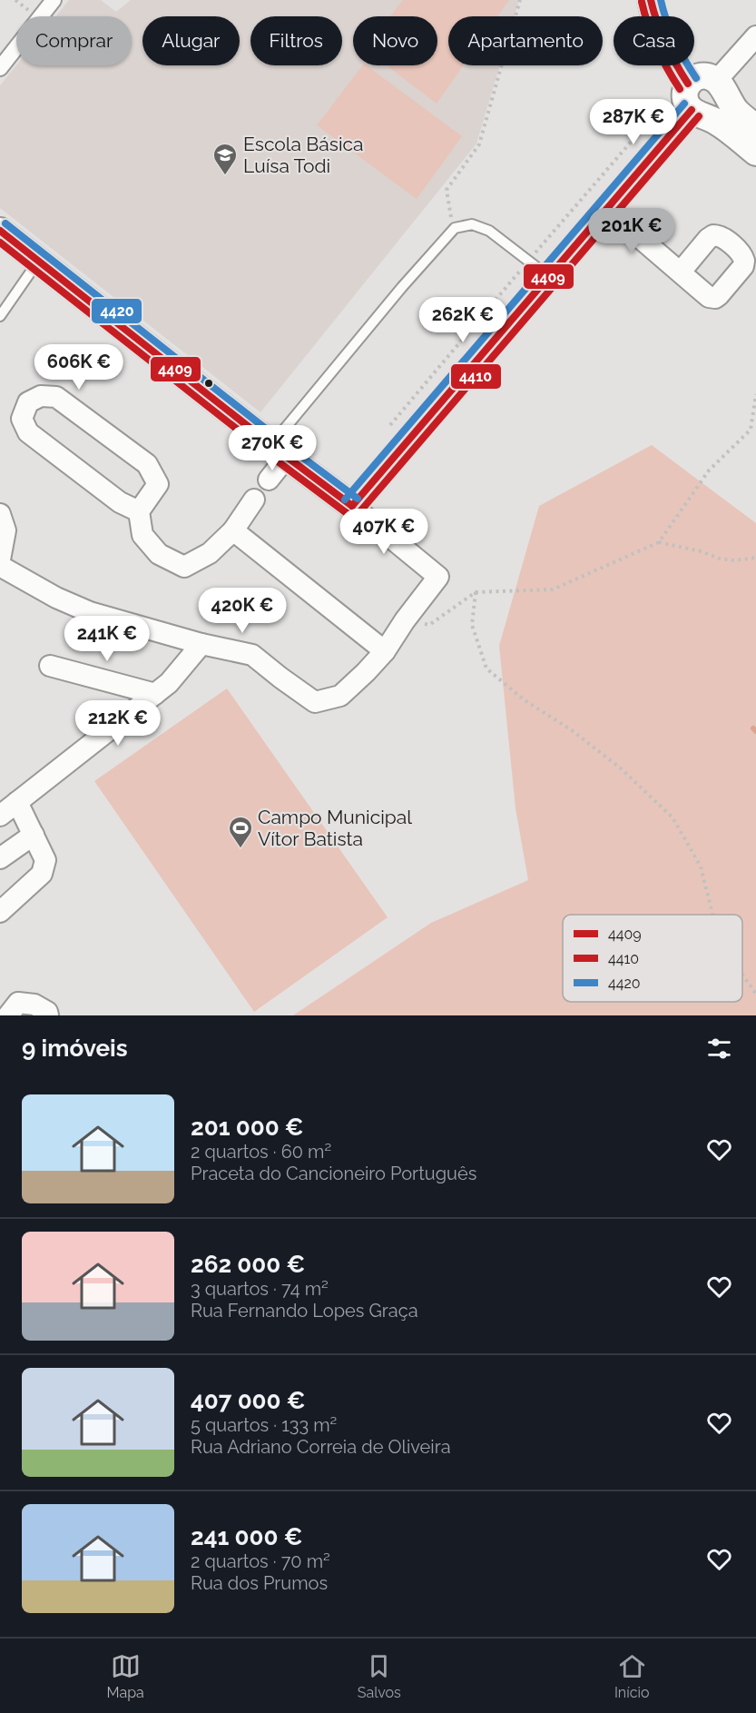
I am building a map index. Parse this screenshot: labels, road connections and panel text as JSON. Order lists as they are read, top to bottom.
{
  "places": {
    "school or university": ["Escola Básica Luísa Todi"],
    "sports": ["Campo Municipal Vítor Batista"]
  },
  "lines": ["transit line 4409", "transit line 4420", "transit line 4410"],
  "legend": ["4409", "4410", "4420"],
  "page": {
    "chip": [
      "Comprar",
      "Alugar",
      "Filtros",
      "Novo",
      "Apartamento",
      "Casa"
    ],
    "price": [
      "287K €",
      "201K €",
      "262K €",
      "606K €",
      "270K €",
      "407K €",
      "420K €",
      "241K €",
      "212K €"
    ],
    "heading": "9 imóveis",
    "list": [
      {
        "name": "201 000 €",
        "note": "2 quartos · 60 m² · Praceta do Cancioneiro Português"
      },
      {
        "name": "262 000 €",
        "note": "3 quartos · 74 m² · Rua Fernando Lopes Graça"
      },
      {
        "name": "407 000 €",
        "note": "5 quartos · 133 m² · Rua Adriano Correia de Oliveira"
      },
      {
        "name": "241 000 €",
        "note": "2 quartos · 70 m² · Rua dos Prumos"
      }
    ],
    "tabs": ["Mapa", "Salvos", "Início"]
  }
}
